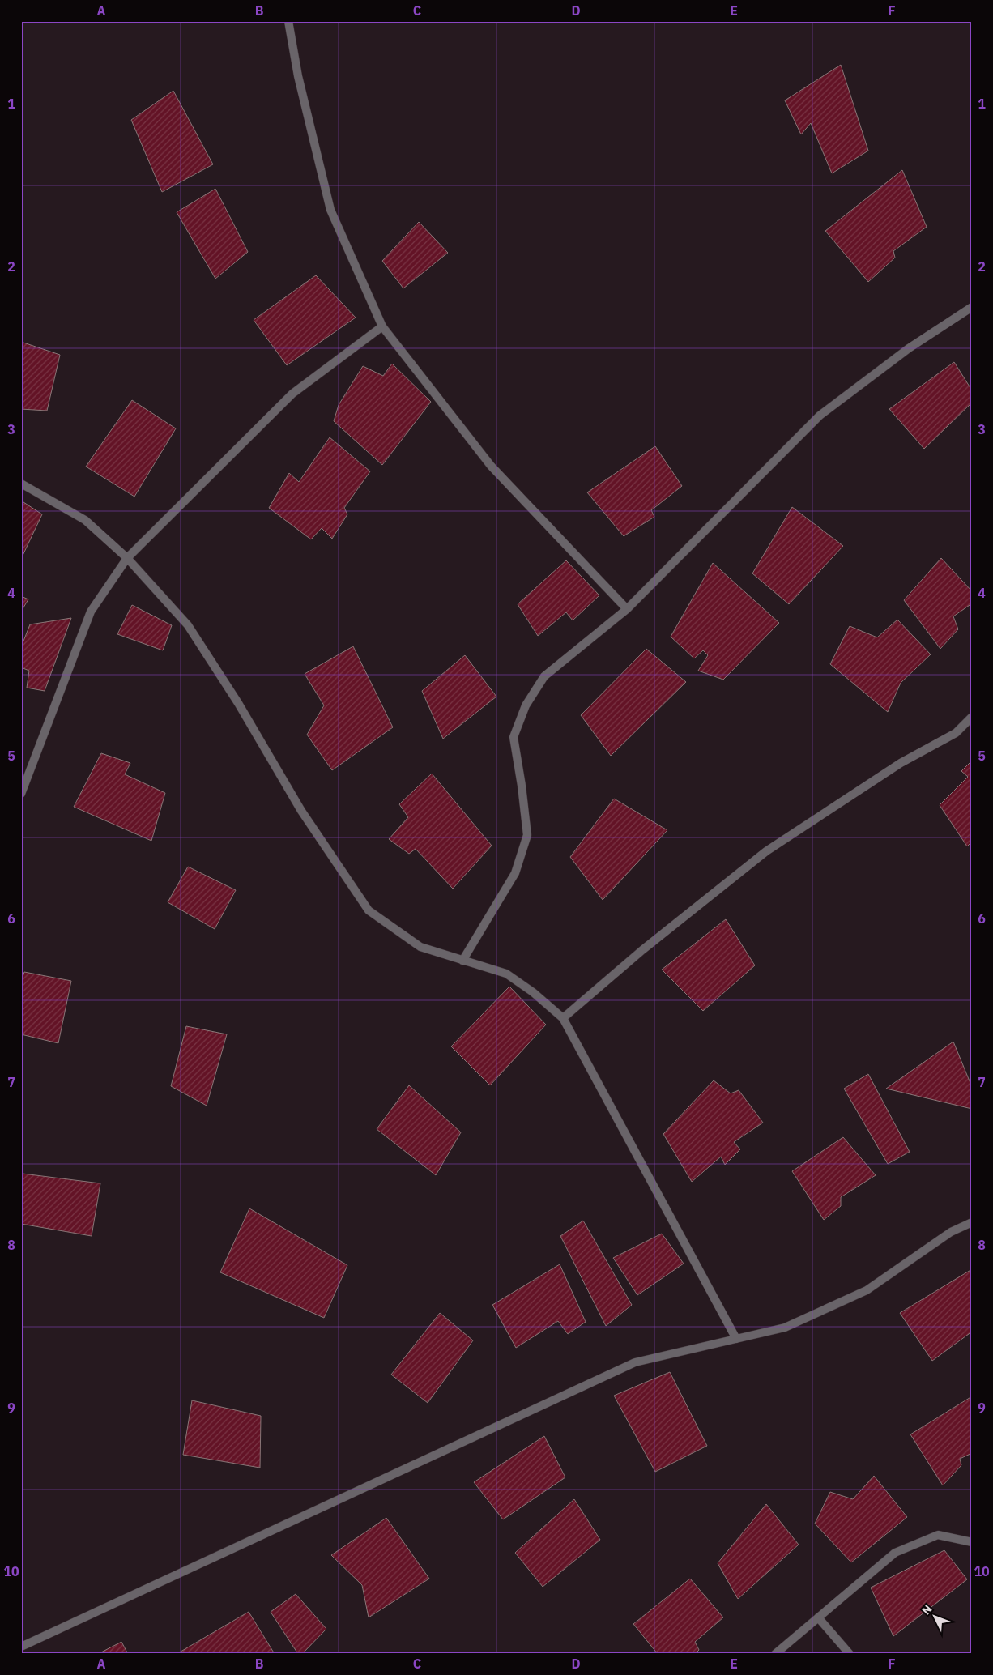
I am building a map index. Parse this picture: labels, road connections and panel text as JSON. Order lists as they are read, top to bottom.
{
  "north": "top left",
  "grid": {
    "columns": [
      "A",
      "B",
      "C",
      "D",
      "E",
      "F"
    ],
    "rows": [
      "1",
      "2",
      "3",
      "4",
      "5",
      "6",
      "7",
      "8",
      "9",
      "10"
    ]
  }
}
